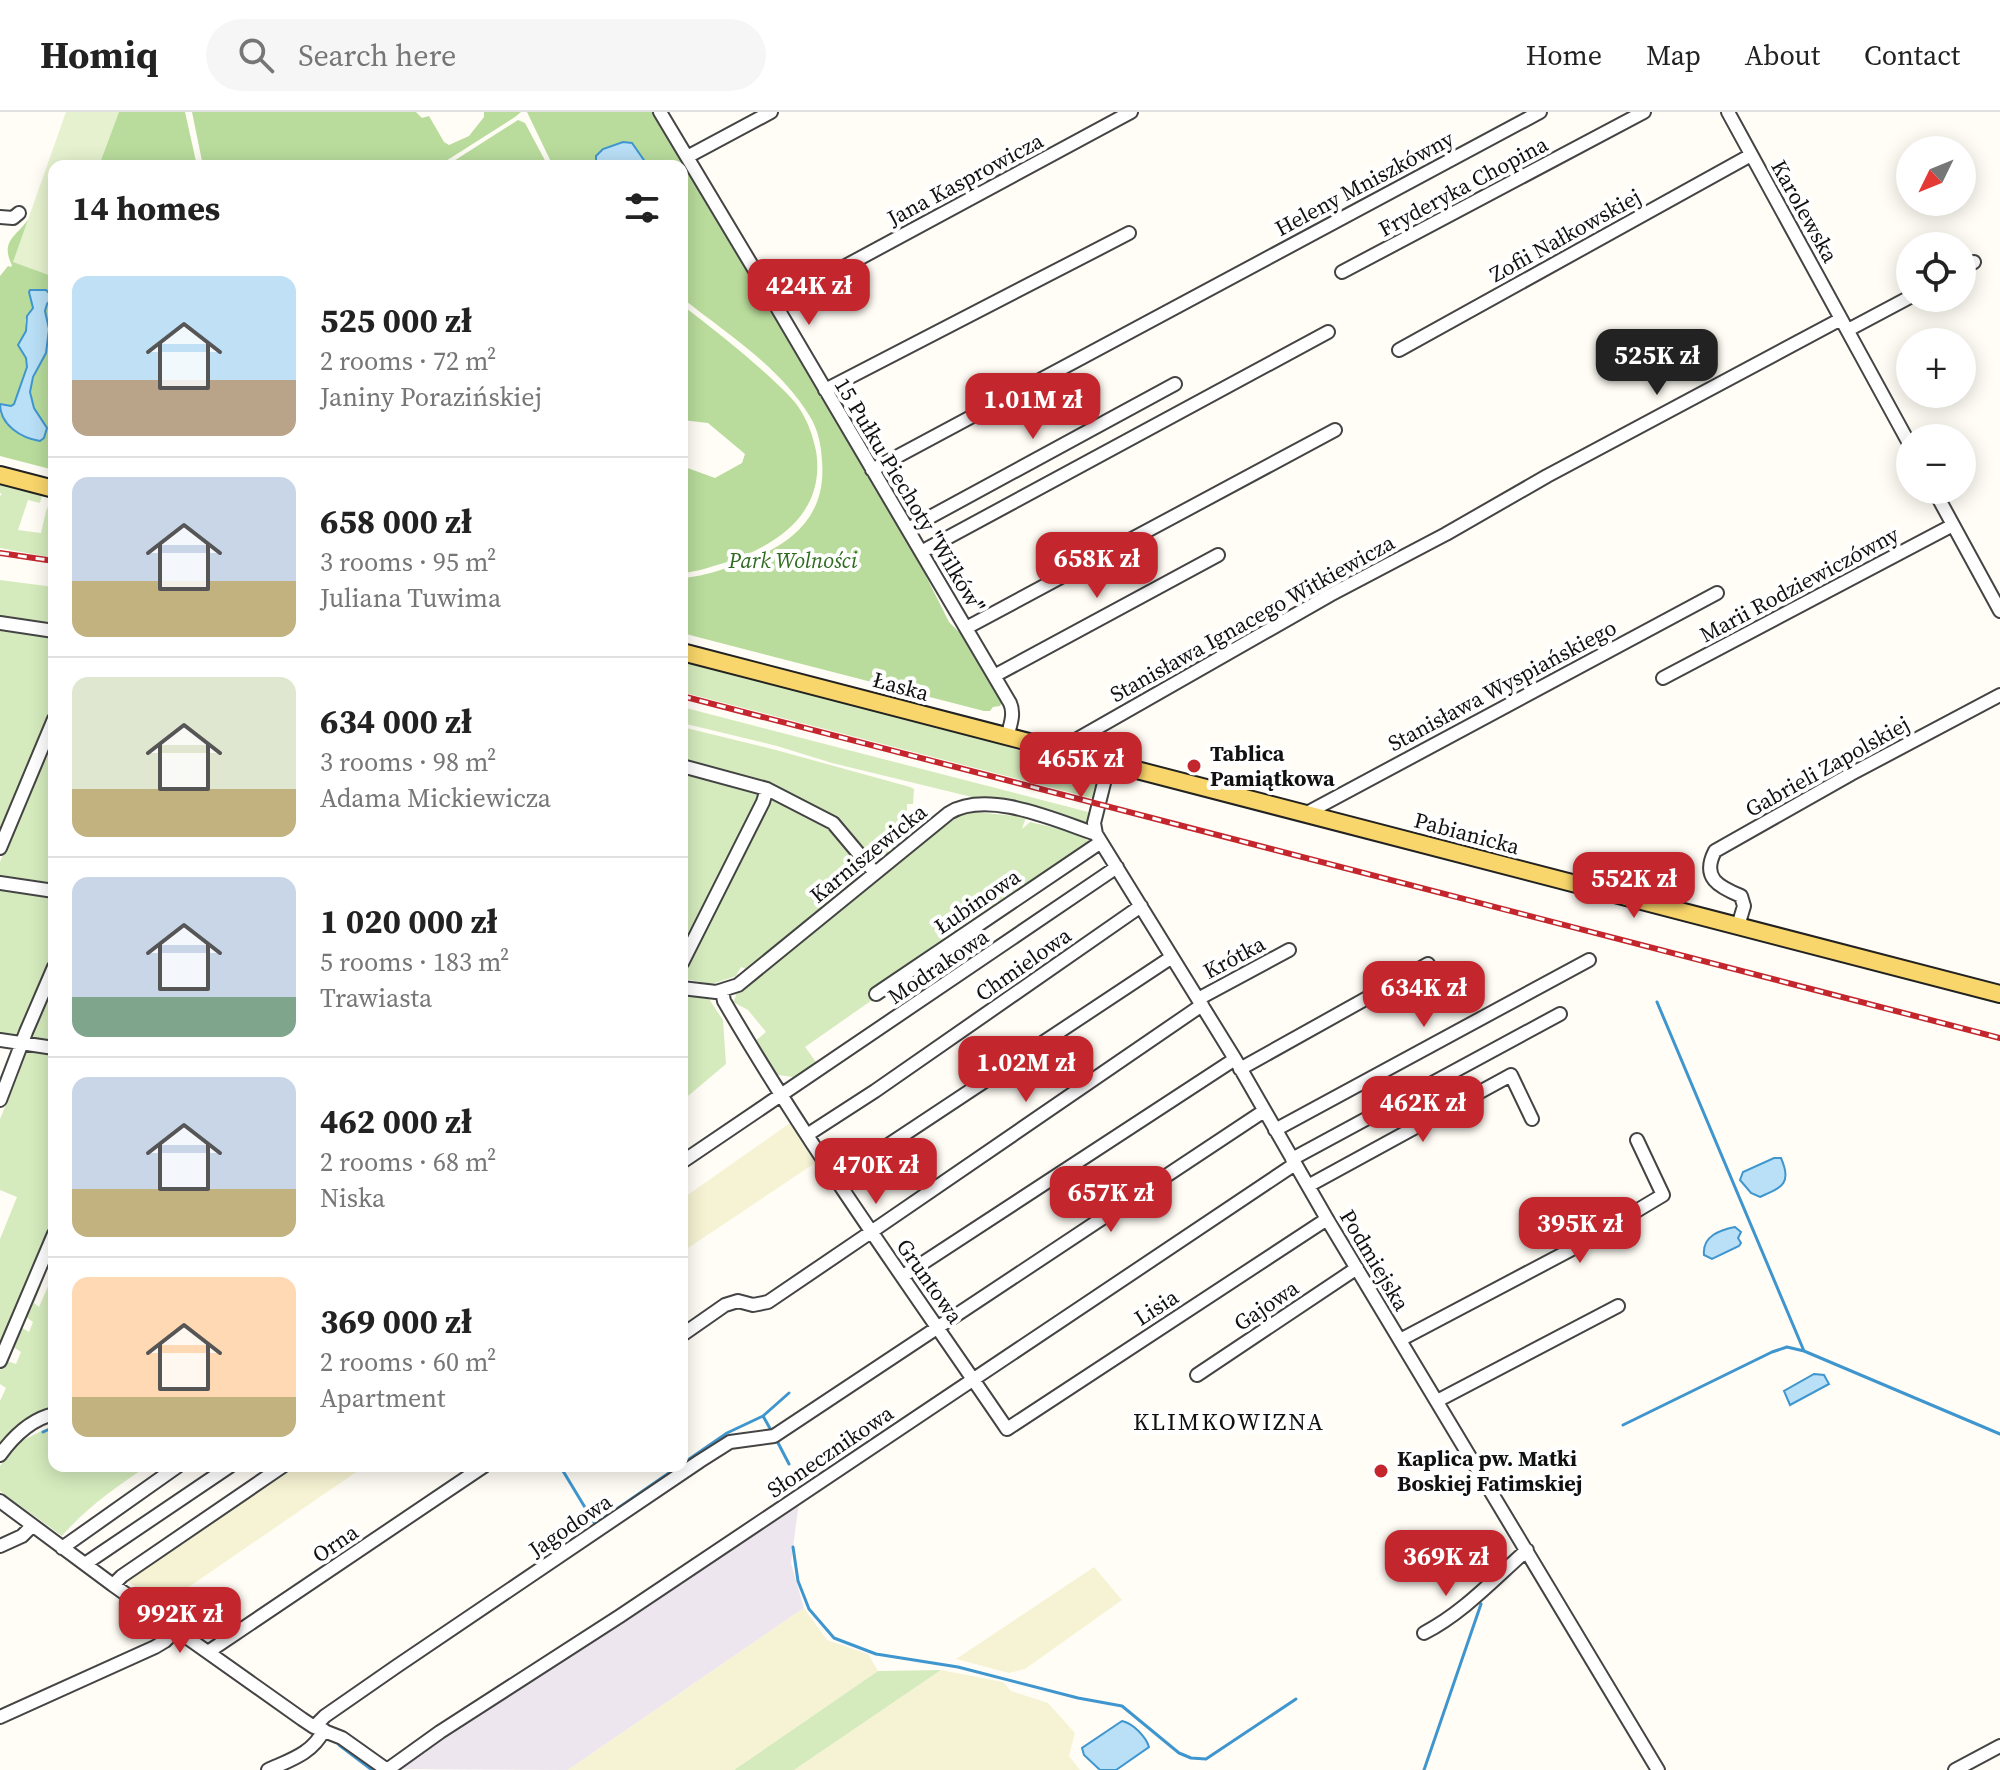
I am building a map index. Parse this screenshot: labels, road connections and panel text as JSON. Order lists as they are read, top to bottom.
{
  "streets": {
    "main road": ["Łaska", "Pabianicka"],
    "street": [
      "Jana Kasprowicza",
      "Heleny Mniszkówny",
      "Fryderyka Chopina",
      "Karolewska",
      "Zofii Nałkowskiej",
      "15 Pułku Piechoty \"Wilków\"",
      "Marii Rodziewiczówny",
      "Stanisława Ignacego Witkiewicza",
      "Stanisława Wyspiańskiego",
      "Gabrieli Zapolskiej",
      "Karniszewicka",
      "Łubinowa",
      "Krótka",
      "Chmielowa",
      "Modrakowa",
      "Podmiejska",
      "Gruntowa",
      "Gajowa",
      "Lisia",
      "Słonecznikowa",
      "Jagodowa",
      "Orna"
    ]
  },
  "crossings": [
    ["Jana Kasprowicza", "15 Pułku Piechoty \"Wilków\""],
    ["Heleny Mniszkówny", "15 Pułku Piechoty \"Wilków\""],
    ["Karolewska", "Zofii Nałkowskiej"],
    ["Karolewska", "Stanisława Ignacego Witkiewicza"],
    ["15 Pułku Piechoty \"Wilków\"", "Łaska"],
    ["Stanisława Ignacego Witkiewicza", "Łaska"],
    ["Stanisława Wyspiańskiego", "Pabianicka"],
    ["Łaska", "Pabianicka"],
    ["Gabrieli Zapolskiej", "Pabianicka"],
    ["Karniszewicka", "Łubinowa"],
    ["Karniszewicka", "Podmiejska"],
    ["Karniszewicka", "Gruntowa"],
    ["Łubinowa", "Podmiejska"],
    ["Krótka", "Podmiejska"],
    ["Krótka", "Gruntowa"],
    ["Chmielowa", "Podmiejska"],
    ["Chmielowa", "Gruntowa"],
    ["Modrakowa", "Podmiejska"],
    ["Modrakowa", "Gruntowa"],
    ["Podmiejska", "Gajowa"],
    ["Podmiejska", "Lisia"],
    ["Podmiejska", "Słonecznikowa"],
    ["Podmiejska", "Jagodowa"],
    ["Gruntowa", "Lisia"],
    ["Gruntowa", "Słonecznikowa"],
    ["Gruntowa", "Jagodowa"]
  ],
  "districts": ["KLIMKOWIZNA"],
  "parks": ["Park Wolności"],
  "places": ["Tablica Pamiątkowa", "Kaplica pw. Matki Boskiej Fatimskiej"],
  "north": "bottom left",
  "page": {
    "header": "Homiq",
    "search": "Search here",
    "nav": [
      "Home",
      "Map",
      "About",
      "Contact"
    ],
    "map_buttons": ["+", "−"],
    "heading": "14 homes",
    "list": [
      {
        "name": "525 000 zł",
        "note": "2 rooms · 72 m² · Janiny Porazińskiej"
      },
      {
        "name": "658 000 zł",
        "note": "3 rooms · 95 m² · Juliana Tuwima"
      },
      {
        "name": "634 000 zł",
        "note": "3 rooms · 98 m² · Adama Mickiewicza"
      },
      {
        "name": "1 020 000 zł",
        "note": "5 rooms · 183 m² · Trawiasta"
      },
      {
        "name": "462 000 zł",
        "note": "2 rooms · 68 m² · Niska"
      },
      {
        "name": "369 000 zł",
        "note": "2 rooms · 60 m² · Apartment"
      }
    ],
    "price": [
      "424K zł",
      "525K zł",
      "1.01M zł",
      "658K zł",
      "465K zł",
      "552K zł",
      "634K zł",
      "1.02M zł",
      "462K zł",
      "470K zł",
      "657K zł",
      "395K zł",
      "369K zł",
      "992K zł"
    ]
  }
}
